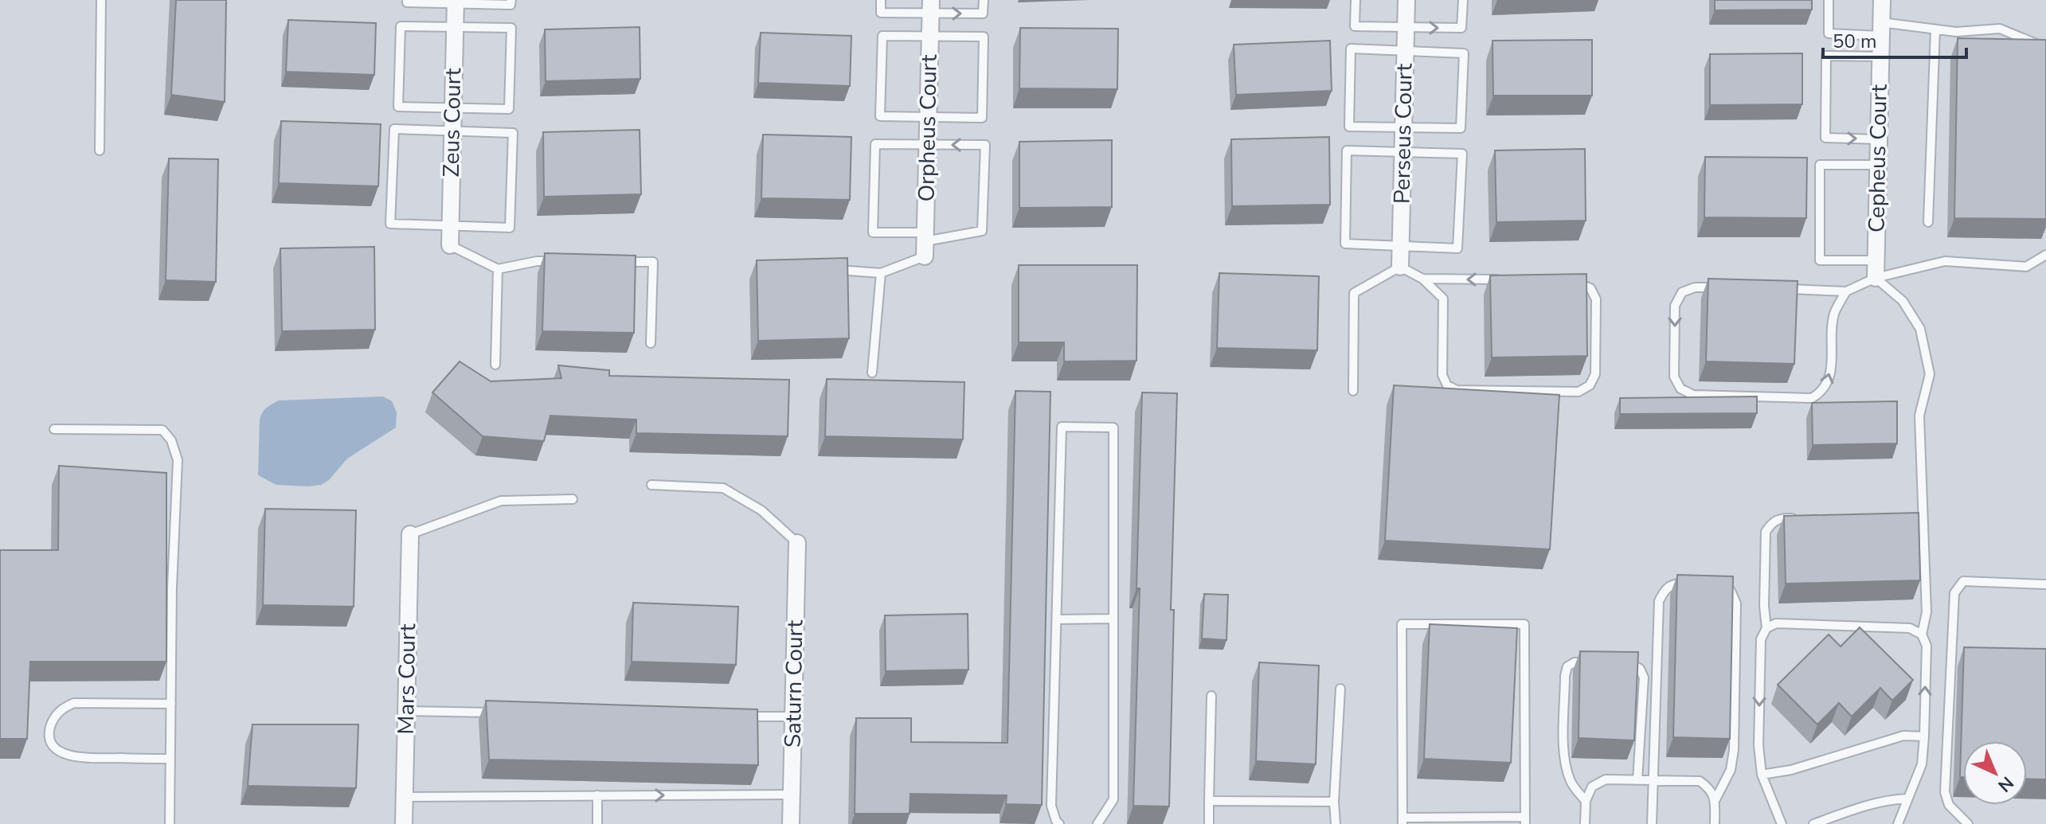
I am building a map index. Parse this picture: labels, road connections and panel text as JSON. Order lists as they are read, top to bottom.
{
  "streets": {
    "street": [
      "Zeus Court",
      "Orpheus Court",
      "Perseus Court",
      "Cepheus Court",
      "Mars Court",
      "Saturn Court"
    ]
  },
  "scale_bar": "50 m",
  "north": "bottom right"
}
